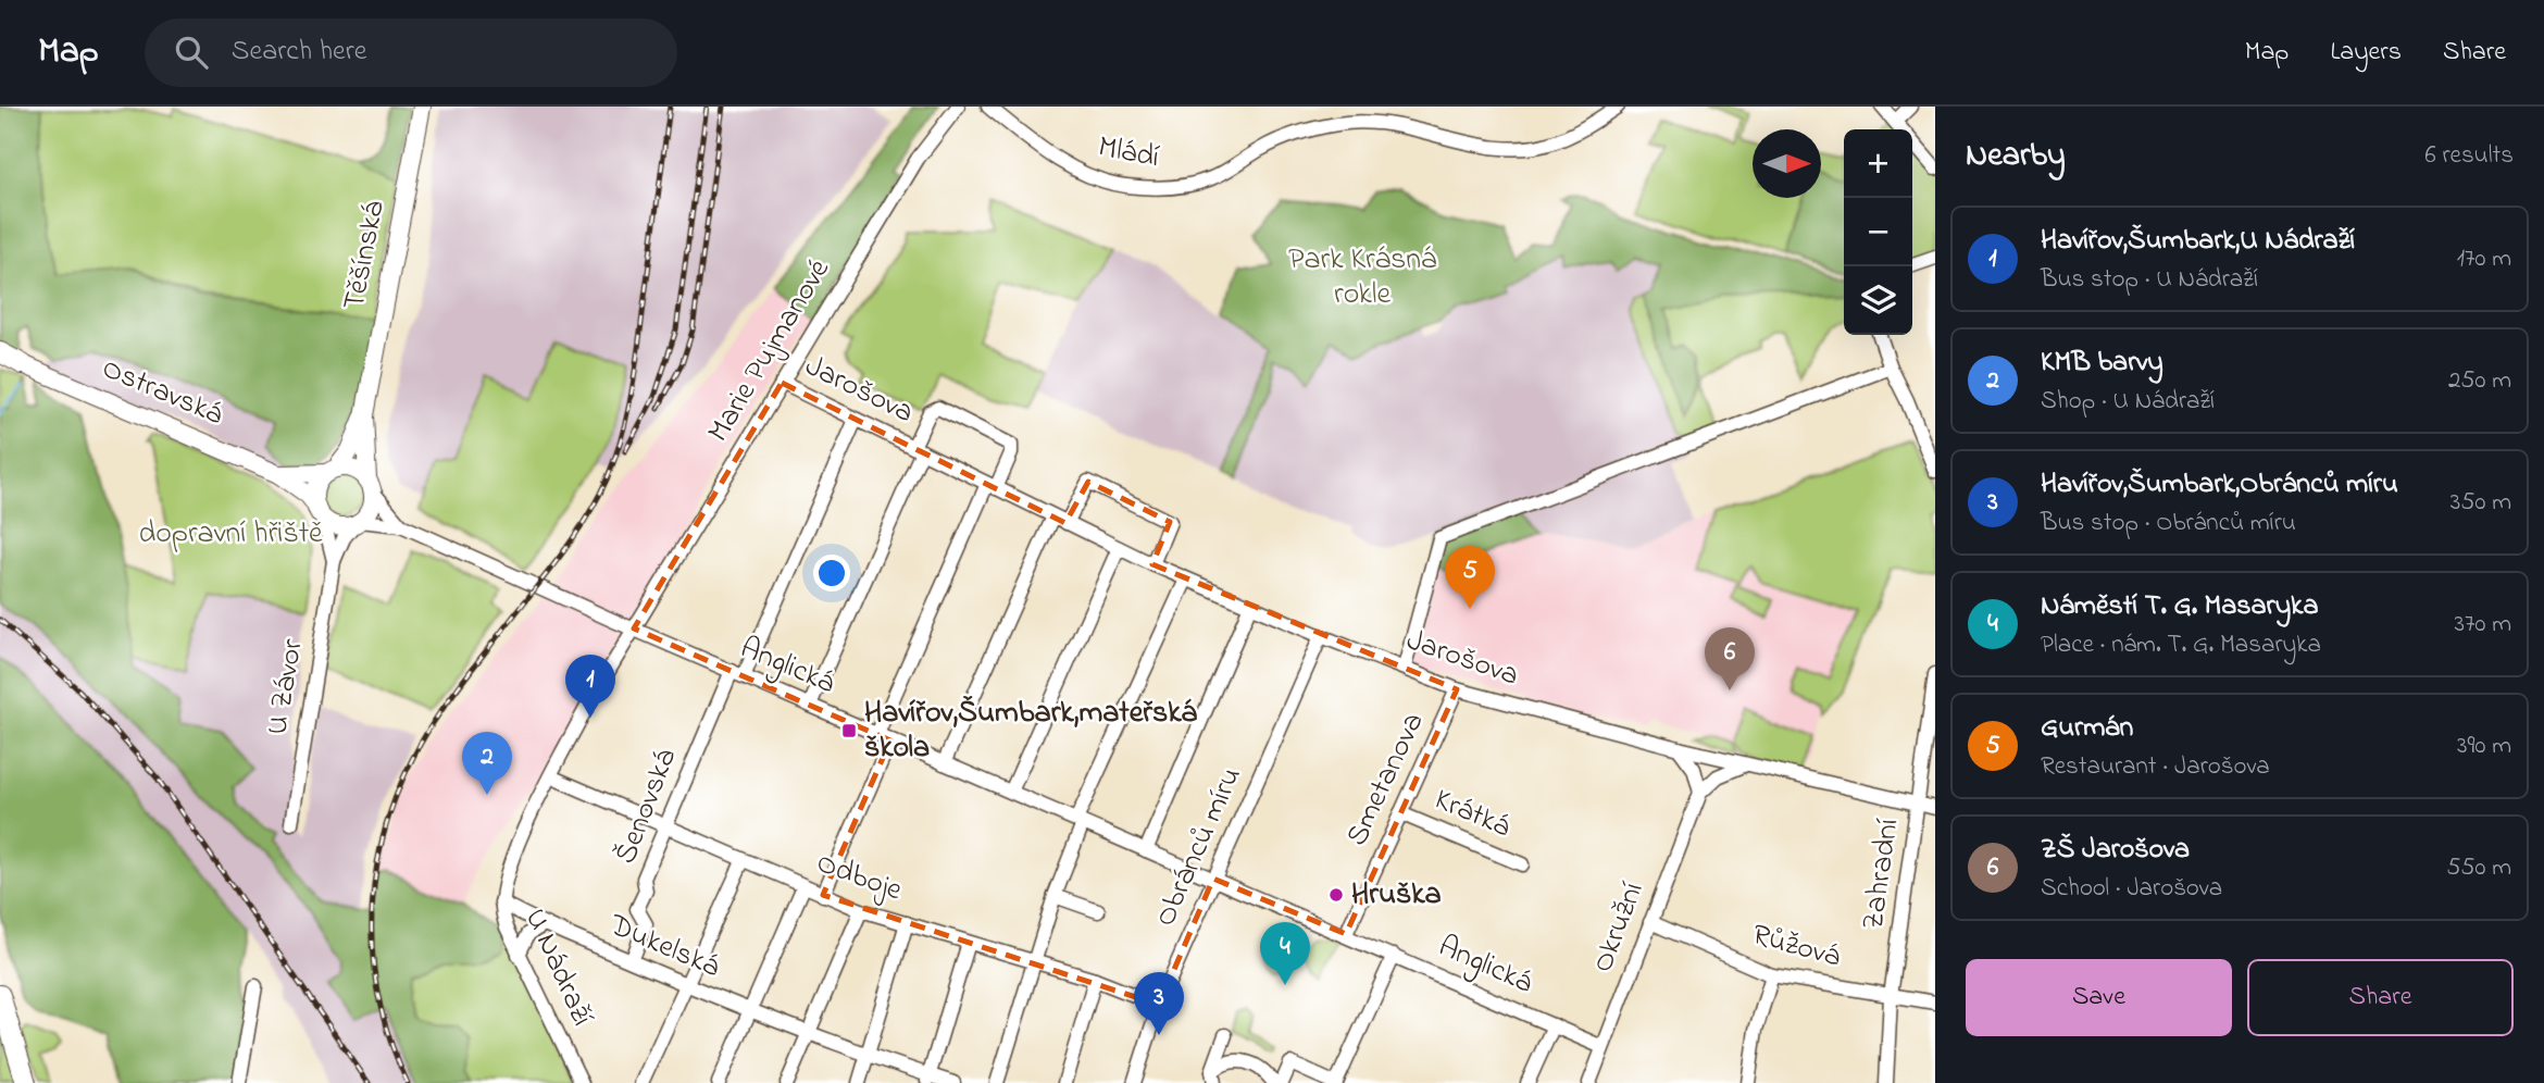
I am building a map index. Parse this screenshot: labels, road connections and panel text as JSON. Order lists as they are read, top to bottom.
{
  "streets": {
    "main road": ["Těšínská", "Ostravská"],
    "street": [
      "Mládí",
      "Marie Pujmanové",
      "Jarošova",
      "Anglická",
      "U Závor",
      "Smetanova",
      "Šenovská",
      "Krátká",
      "Obránců míru",
      "Zahradní",
      "Odboje",
      "Okružní",
      "Dukelská",
      "Růžová",
      "U Nádraží"
    ]
  },
  "crossings": [
    ["Těšínská", "Ostravská"],
    ["Těšínská", "Anglická"],
    ["Těšínská", "U Závor"],
    ["Marie Pujmanové", "Jarošova"],
    ["Marie Pujmanové", "Anglická"],
    ["Marie Pujmanové", "U Nádraží"],
    ["Jarošova", "Smetanova"],
    ["Jarošova", "Šenovská"],
    ["Jarošova", "Obránců míru"],
    ["Jarošova", "Zahradní"],
    ["Ostravská", "Anglická"],
    ["Ostravská", "U Závor"],
    ["Anglická", "U Závor"],
    ["Anglická", "Smetanova"],
    ["Anglická", "Šenovská"],
    ["Anglická", "Obránců míru"],
    ["Anglická", "Okružní"],
    ["Anglická", "U Nádraží"],
    ["Smetanova", "Krátká"],
    ["Šenovská", "Odboje"],
    ["Šenovská", "Dukelská"],
    ["Obránců míru", "Odboje"],
    ["Zahradní", "Růžová"],
    ["Odboje", "U Nádraží"],
    ["Okružní", "Růžová"],
    ["Dukelská", "U Nádraží"]
  ],
  "parks": ["Park Krásná rokle", "dopravní hřiště"],
  "places": {
    "transit": ["Havířov,Šumbark,mateřská škola"],
    "other": ["Hruška"]
  },
  "north": "right",
  "page": {
    "header": "Map",
    "search": "Search here",
    "nav": ["Map", "Layers", "Share"],
    "heading": ["Nearby", "6 results"],
    "map_buttons": ["+", "−"],
    "list": [
      {
        "mark": "1",
        "name": "Havířov,Šumbark,U Nádraží",
        "note": "Bus stop · U Nádraží",
        "value": "170 m"
      },
      {
        "mark": "2",
        "name": "KMB barvy",
        "note": "Shop · U Nádraží",
        "value": "250 m"
      },
      {
        "mark": "3",
        "name": "Havířov,Šumbark,Obránců míru",
        "note": "Bus stop · Obránců míru",
        "value": "350 m"
      },
      {
        "mark": "4",
        "name": "Náměstí T. G. Masaryka",
        "note": "Place · nám. T. G. Masaryka",
        "value": "370 m"
      },
      {
        "mark": "5",
        "name": "Gurmán",
        "note": "Restaurant · Jarošova",
        "value": "390 m"
      },
      {
        "mark": "6",
        "name": "ZŠ Jarošova",
        "note": "School · Jarošova",
        "value": "550 m"
      }
    ],
    "pins": [
      "5",
      "6",
      "1",
      "2",
      "4",
      "3"
    ],
    "buttons": ["Save", "Share"]
  }
}
